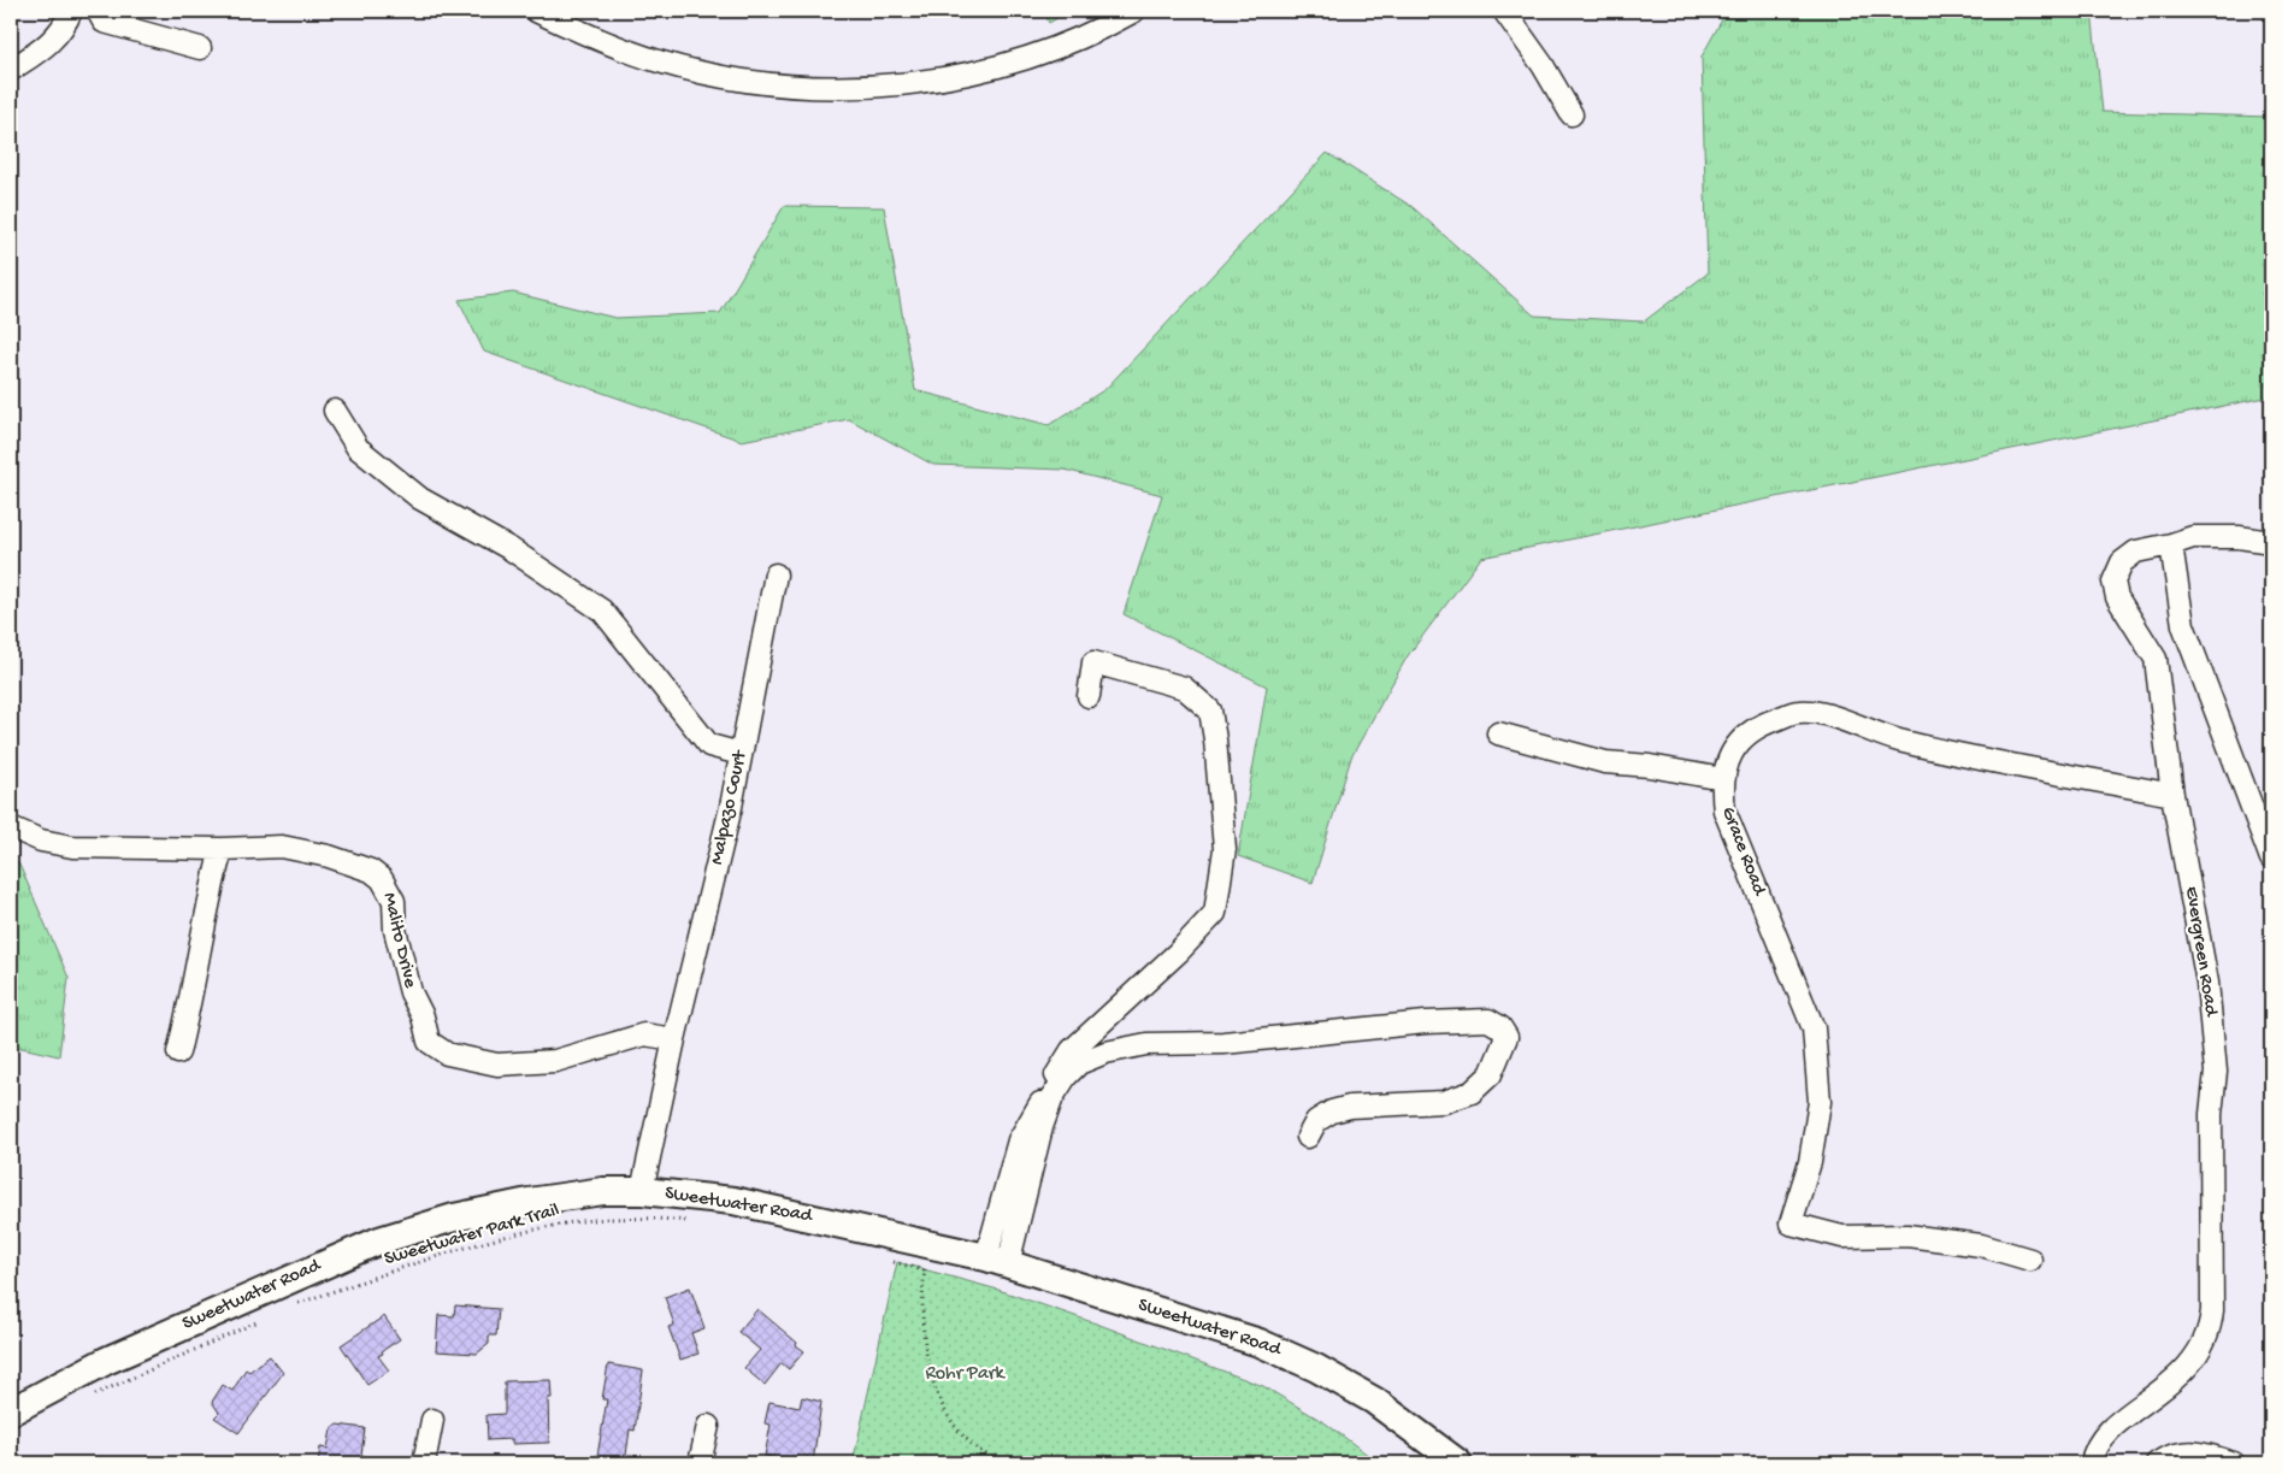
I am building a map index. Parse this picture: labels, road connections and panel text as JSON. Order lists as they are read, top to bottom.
{
  "streets": {
    "main road": ["Sweetwater Road"],
    "street": [
      "Malpazo Court",
      "Grace Road",
      "Malito Drive",
      "Evergreen Road"
    ],
    "path": ["Sweetwater Park Trail"]
  },
  "crossings": [
    ["Malpazo Court", "Malito Drive"],
    ["Grace Road", "Evergreen Road"]
  ],
  "parks": ["Rohr Park"]
}
